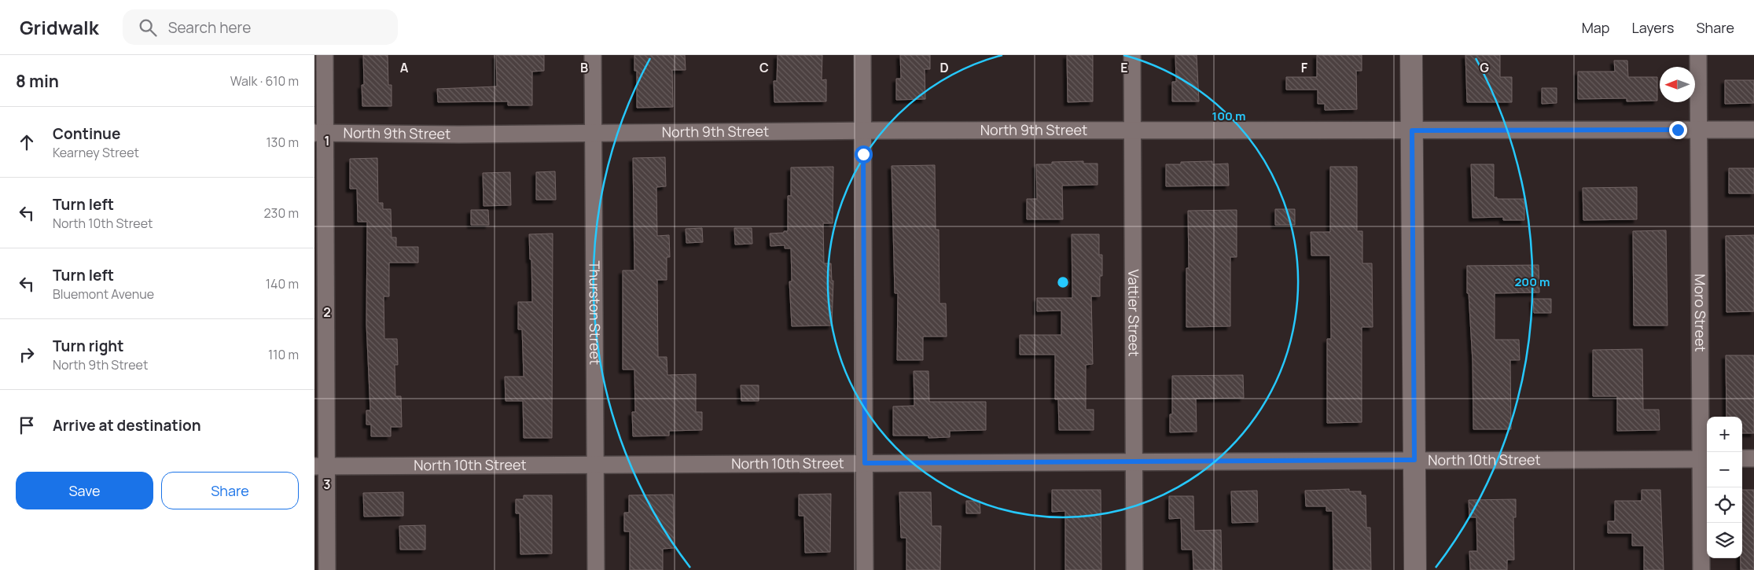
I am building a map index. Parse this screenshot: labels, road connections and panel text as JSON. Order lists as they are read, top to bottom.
{
  "streets": {
    "street": [
      "North 9th Street",
      "Vattier Street",
      "Moro Street",
      "Thurston Street",
      "North 10th Street"
    ]
  },
  "crossings": [
    ["North 9th Street", "Vattier Street"],
    ["North 9th Street", "Moro Street"],
    ["North 9th Street", "Thurston Street"],
    ["Vattier Street", "North 10th Street"],
    ["Moro Street", "North 10th Street"],
    ["Thurston Street", "North 10th Street"]
  ],
  "north": "left",
  "page": {
    "header": "Gridwalk",
    "search": "Search here",
    "nav": ["Map", "Layers", "Share"],
    "heading": ["8 min", "Walk · 610 m"],
    "list": [
      ["Continue", "Kearney Street", "130 m"],
      ["Turn left", "North 10th Street", "230 m"],
      ["Turn left", "Bluemont Avenue", "140 m"],
      ["Turn right", "North 9th Street", "110 m"],
      "Arrive at destination"
    ],
    "map_buttons": ["+", "−"],
    "buttons": ["Save", "Share"]
  },
  "grid": {
    "columns": [
      "A",
      "B",
      "C",
      "D",
      "E",
      "F",
      "G"
    ],
    "rows": ["1", "2", "3"]
  },
  "rings": ["100 m", "200 m"]
}
